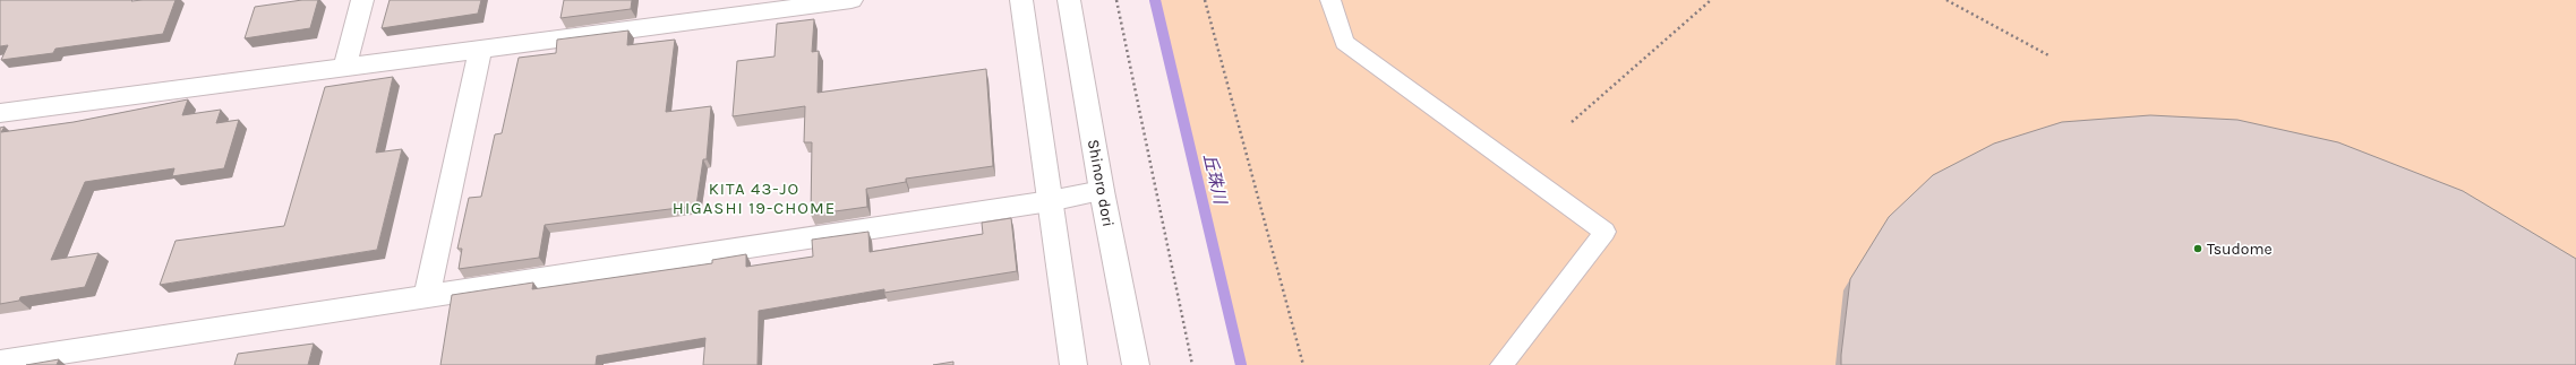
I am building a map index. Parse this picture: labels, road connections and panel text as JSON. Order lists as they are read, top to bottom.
{
  "streets": {
    "street": ["Shinoro dori"]
  },
  "districts": ["KITA 43-JO HIGASHI 19-CHOME"],
  "water": ["丘珠川"],
  "places": ["Tsudome"]
}
